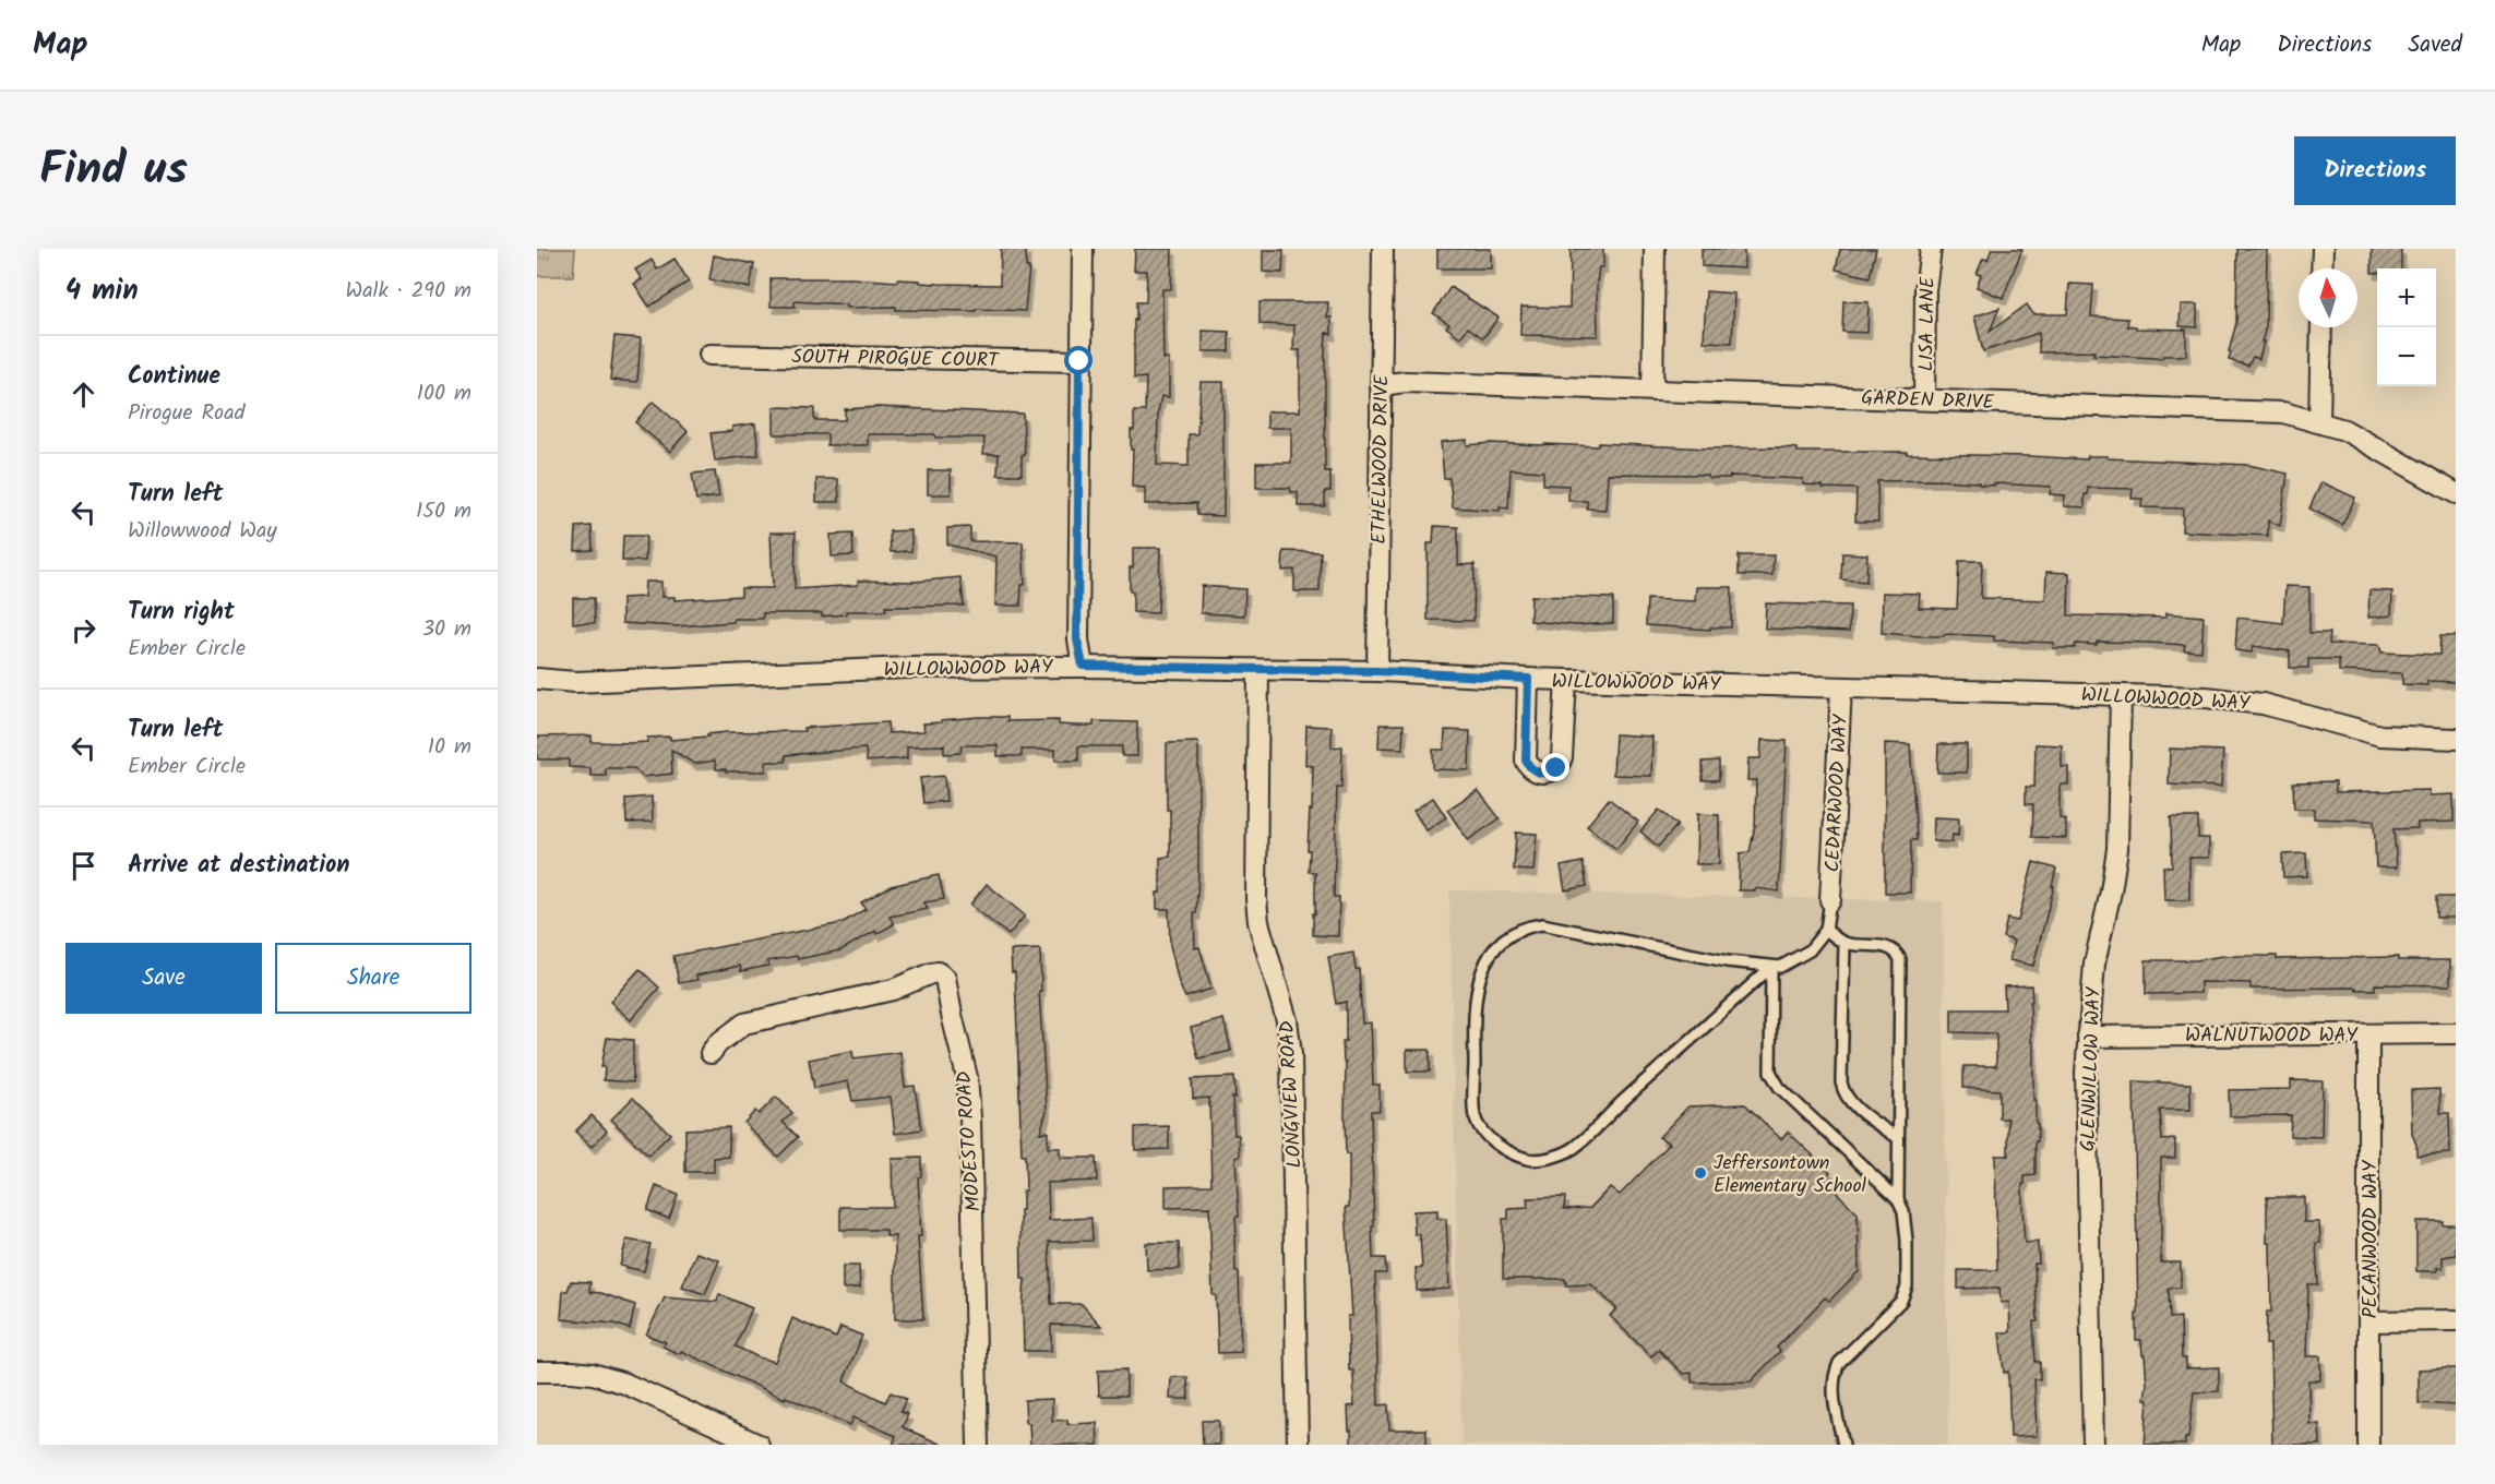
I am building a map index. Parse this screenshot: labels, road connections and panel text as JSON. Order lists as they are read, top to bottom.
{
  "streets": {
    "street": [
      "LISA LANE",
      "SOUTH PIROGUE COURT",
      "GARDEN DRIVE",
      "ETHELWOOD DRIVE",
      "WILLOWWOOD WAY",
      "CEDARWOOD WAY",
      "WALNUTWOOD WAY",
      "GLENWILLOW WAY",
      "LONGVIEW ROAD",
      "MODESTO ROAD",
      "PECANWOOD WAY"
    ]
  },
  "crossings": [
    ["LISA LANE", "GARDEN DRIVE"],
    ["GARDEN DRIVE", "ETHELWOOD DRIVE"],
    ["ETHELWOOD DRIVE", "WILLOWWOOD WAY"],
    ["WILLOWWOOD WAY", "CEDARWOOD WAY"],
    ["WILLOWWOOD WAY", "GLENWILLOW WAY"],
    ["WILLOWWOOD WAY", "LONGVIEW ROAD"],
    ["WALNUTWOOD WAY", "GLENWILLOW WAY"],
    ["WALNUTWOOD WAY", "PECANWOOD WAY"]
  ],
  "places": ["Jeffersontown Elementary School"],
  "north": "top",
  "page": {
    "header": "Map",
    "nav": ["Map", "Directions", "Saved"],
    "title": "Find us",
    "buttons": [
      "Directions",
      ["Save", "Share"]
    ],
    "heading": ["4 min", "Walk · 290 m"],
    "map_buttons": ["+", "−"],
    "list": [
      ["Continue", "Pirogue Road", "100 m"],
      ["Turn left", "Willowwood Way", "150 m"],
      ["Turn right", "Ember Circle", "30 m"],
      ["Turn left", "Ember Circle", "10 m"],
      "Arrive at destination"
    ]
  }
}
